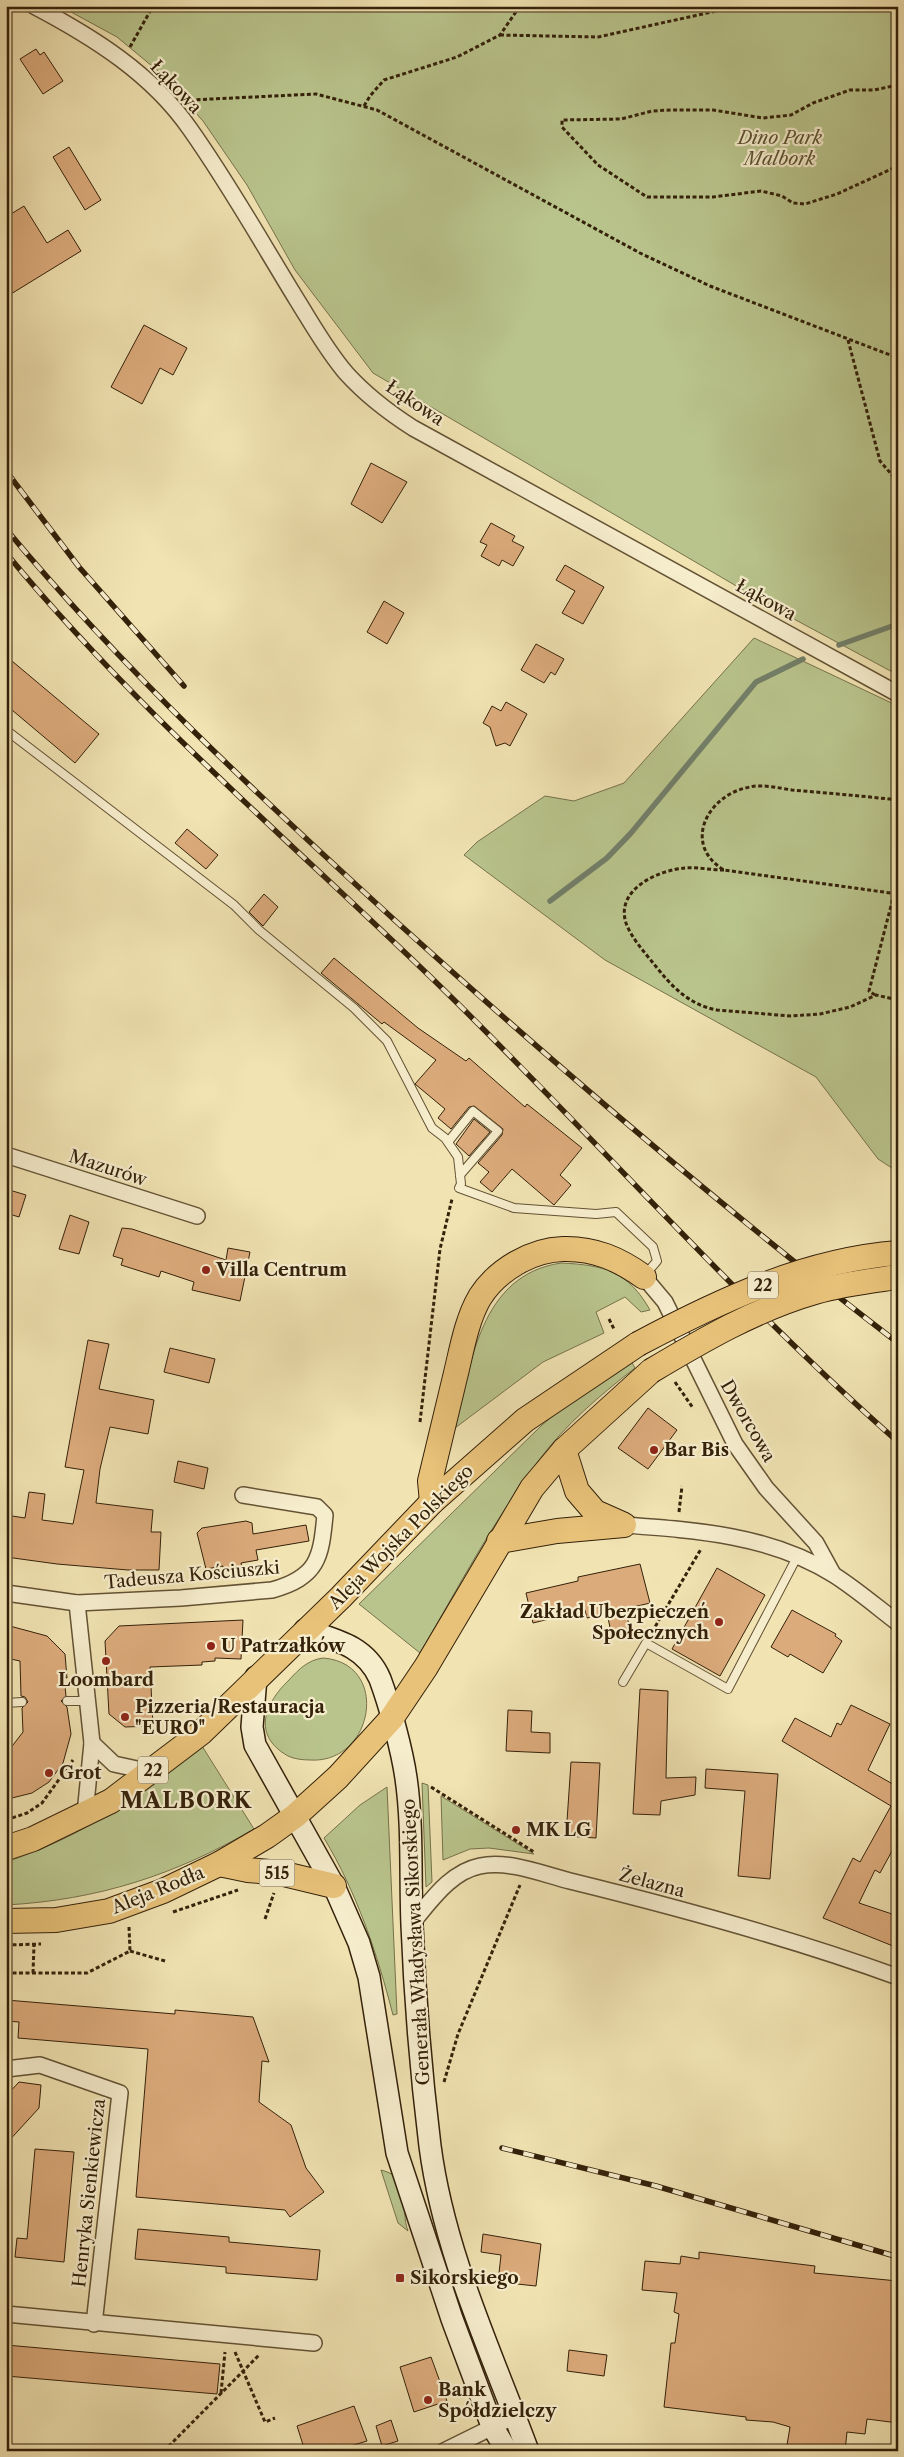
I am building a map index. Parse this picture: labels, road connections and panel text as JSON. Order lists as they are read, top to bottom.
{
  "streets": {
    "main road": [
      "22",
      "Aleja Wojska Polskiego",
      "515",
      "Aleja Rodła",
      "Generała Władysława Sikorskiego"
    ],
    "street": [
      "Łąkowa",
      "Mazurów",
      "Dworcowa",
      "Tadeusza Kościuszki",
      "Żelazna",
      "Henryka Sienkiewicza"
    ]
  },
  "crossings": [
    ["22", "Aleja Wojska Polskiego"],
    ["22", "Aleja Rodła"],
    ["22", "Generała Władysława Sikorskiego"],
    ["Aleja Wojska Polskiego", "Generała Władysława Sikorskiego"],
    ["515", "Aleja Rodła"],
    ["515", "Generała Władysława Sikorskiego"],
    ["Żelazna", "Generała Władysława Sikorskiego"],
    ["Aleja Rodła", "Generała Władysława Sikorskiego"]
  ],
  "districts": ["MALBORK"],
  "parks": ["Dino Park Malbork"],
  "places": {
    "other": [
      "Villa Centrum",
      "Bar Bis",
      "Zakład Ubezpieczeń Społecznych",
      "U Patrzałków",
      "Loombard",
      "Pizzeria/Restauracja \"EURO\"",
      "Grot",
      "MK LG",
      "Bank Spółdzielczy"
    ],
    "transit": ["Sikorskiego"]
  }
}
